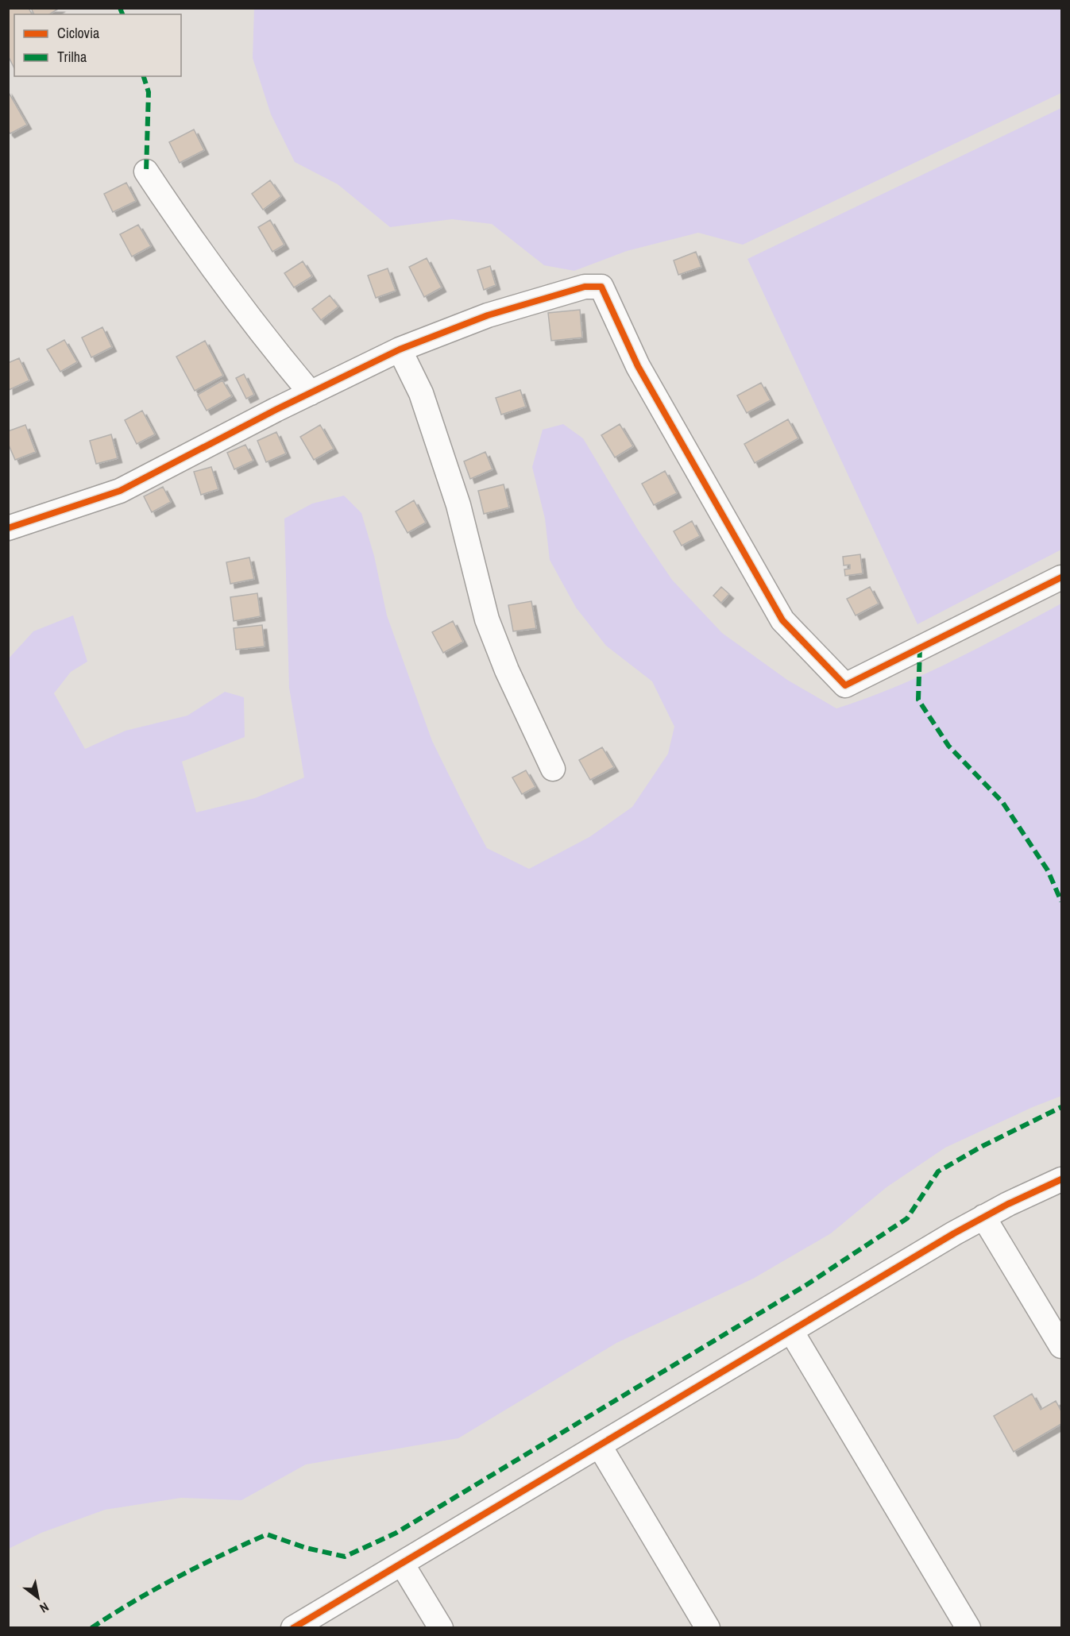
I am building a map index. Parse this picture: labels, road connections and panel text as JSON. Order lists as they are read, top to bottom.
{
  "legend": ["Ciclovia", "Trilha"],
  "north": "bottom right"
}
